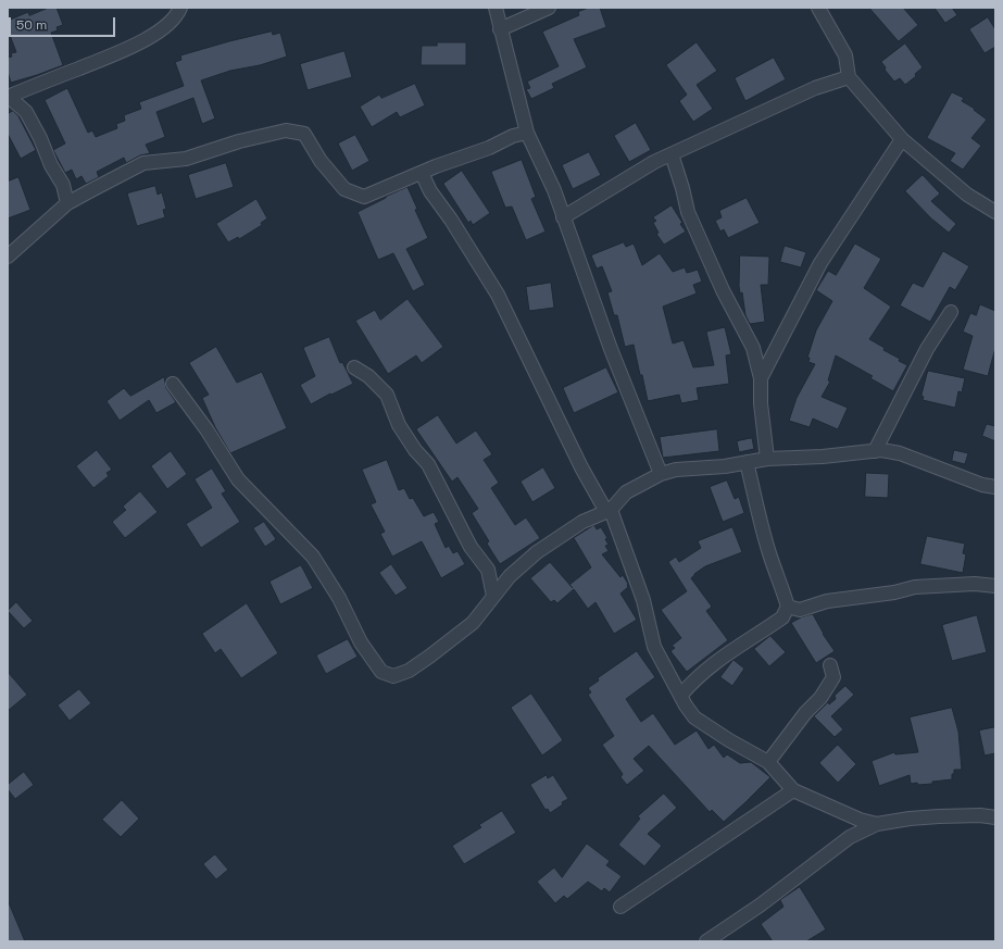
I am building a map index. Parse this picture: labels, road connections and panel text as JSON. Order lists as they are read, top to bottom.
{
  "scale_bar": "50 m"
}
